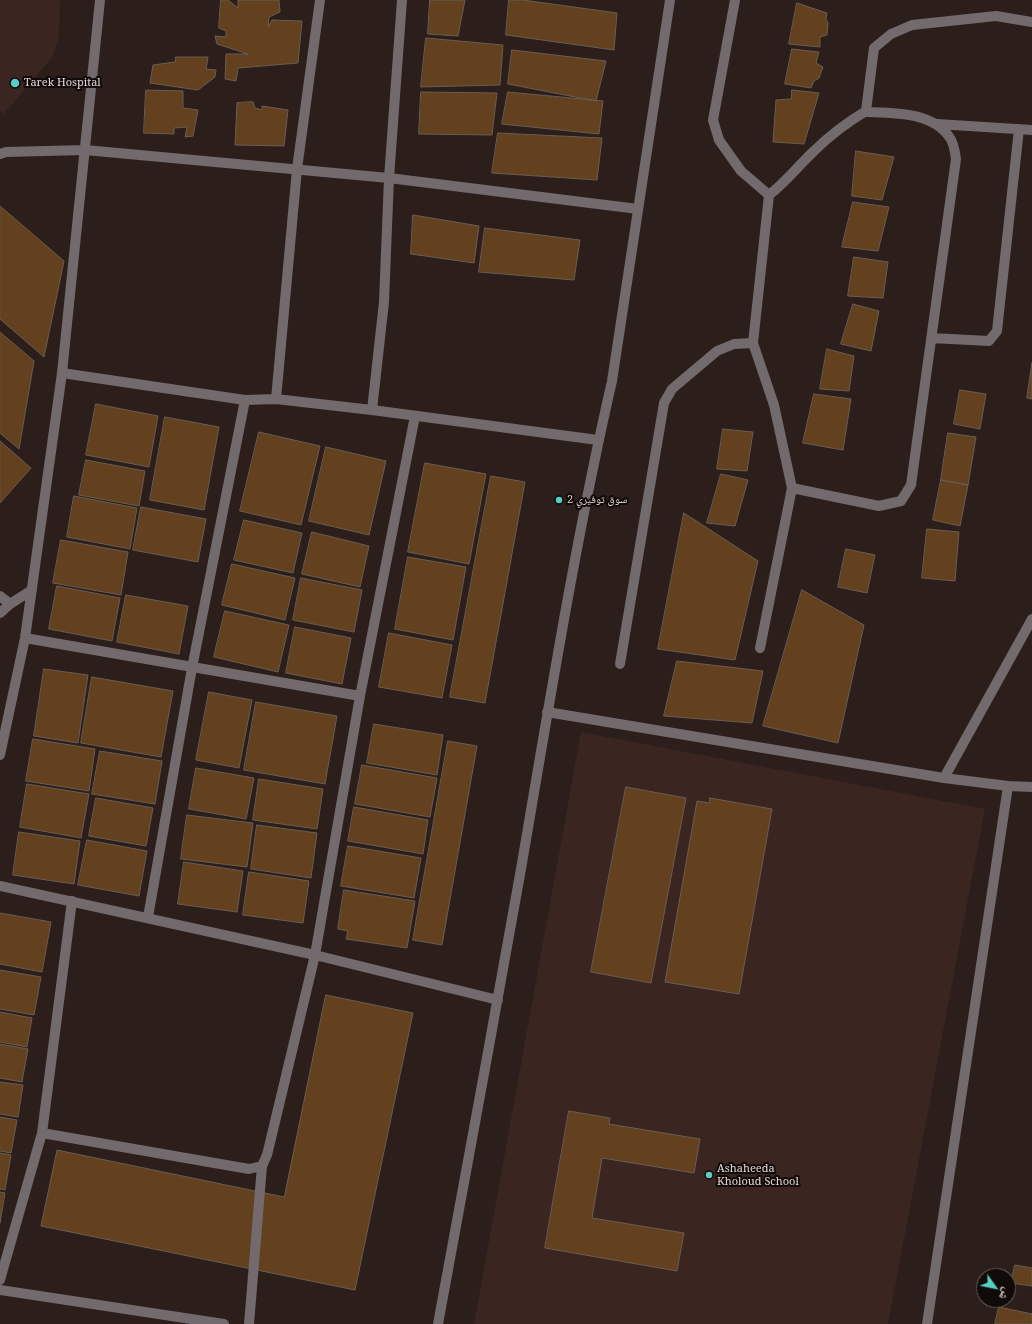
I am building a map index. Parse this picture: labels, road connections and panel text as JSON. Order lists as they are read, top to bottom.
{
  "places": ["Tarek Hospital", "سوق توفيري 2", "Ashaheeda Kholoud School"],
  "north": "bottom right"
}
